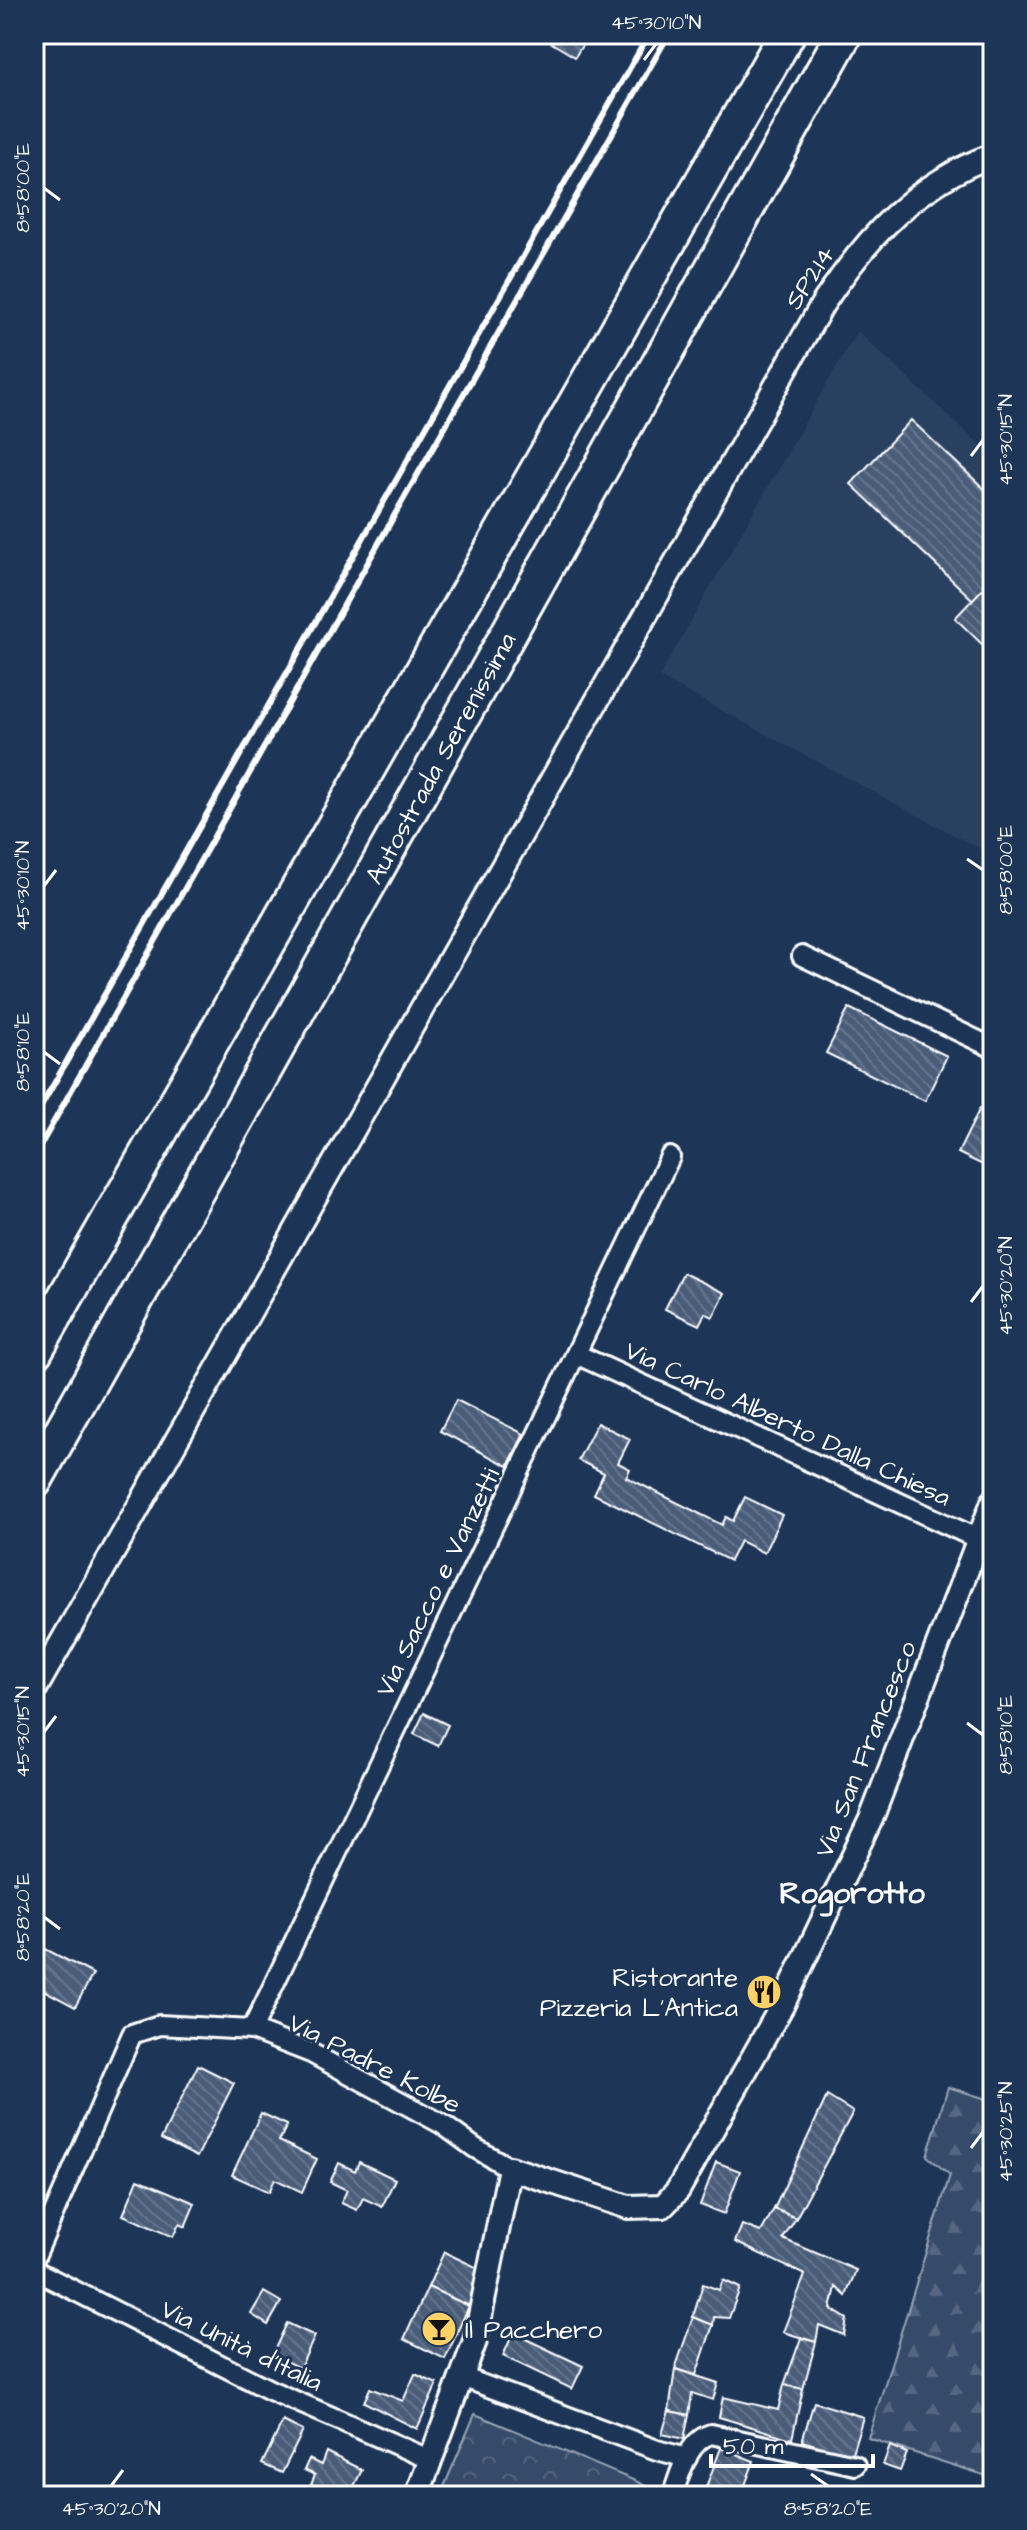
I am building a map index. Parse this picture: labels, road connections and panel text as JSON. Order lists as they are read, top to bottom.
{
  "streets": {
    "highway": ["Autostrada Serenissima"],
    "street": [
      "SP214",
      "Via Carlo Alberto Dalla Chiesa",
      "Via Sacco e Vanzetti",
      "Via San Francesco",
      "Via Padre Kolbe",
      "Via Unità d'Italia"
    ]
  },
  "crossings": [
    ["Via Carlo Alberto Dalla Chiesa", "Via Sacco e Vanzetti"],
    ["Via Carlo Alberto Dalla Chiesa", "Via San Francesco"],
    ["Via Sacco e Vanzetti", "Via Padre Kolbe"],
    ["Via San Francesco", "Via Padre Kolbe"]
  ],
  "districts": ["Rogorotto"],
  "places": {
    "restaurant": ["Ristorante Pizzeria L'Antica"],
    "bar": ["Il Pacchero"]
  },
  "scale_bar": "50 m",
  "coordinates": [
    "45°30'10\"N",
    "8°58'00\"E",
    "45°30'15\"N",
    "8°58'10\"E",
    "45°30'20\"N",
    "8°58'20\"E",
    "45°30'25\"N"
  ]
}
